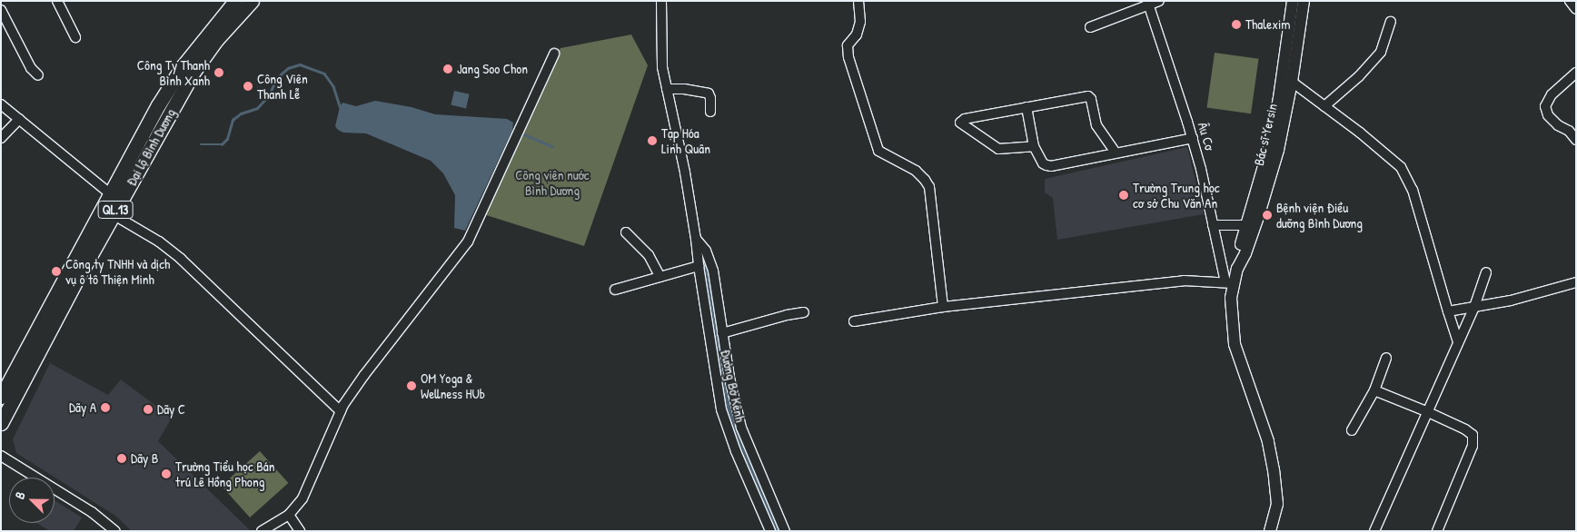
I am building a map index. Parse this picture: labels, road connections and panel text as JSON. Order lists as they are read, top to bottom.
{
  "streets": {
    "highway": ["Đại lộ Bình Dương", "QL.13"],
    "main road": ["Bác sĩ Yersin"],
    "street": ["Âu Cơ", "Đường Bờ Kênh"]
  },
  "crossings": [
    ["Bác sĩ Yersin", "Âu Cơ"]
  ],
  "parks": ["Công viên nước Bình Dương"],
  "places": [
    "Thalexim",
    "Jang Soo Chon",
    "Công Ty Thanh Bình Xanh",
    "Công Viên Thanh Lễ",
    "Tạp Hóa Linh Quân",
    "Trường Trung học cơ sở Chu Văn An",
    "Bệnh viện Điều dưỡng Bình Dương",
    "Công ty TNHH và dịch vụ ô tô Thiện Minh",
    "OM Yoga & Wellness HUb",
    "Dãy A",
    "Dãy C",
    "Dãy B",
    "Trường Tiểu học Bán trú Lê Hồng Phong"
  ],
  "north": "top left"
}
